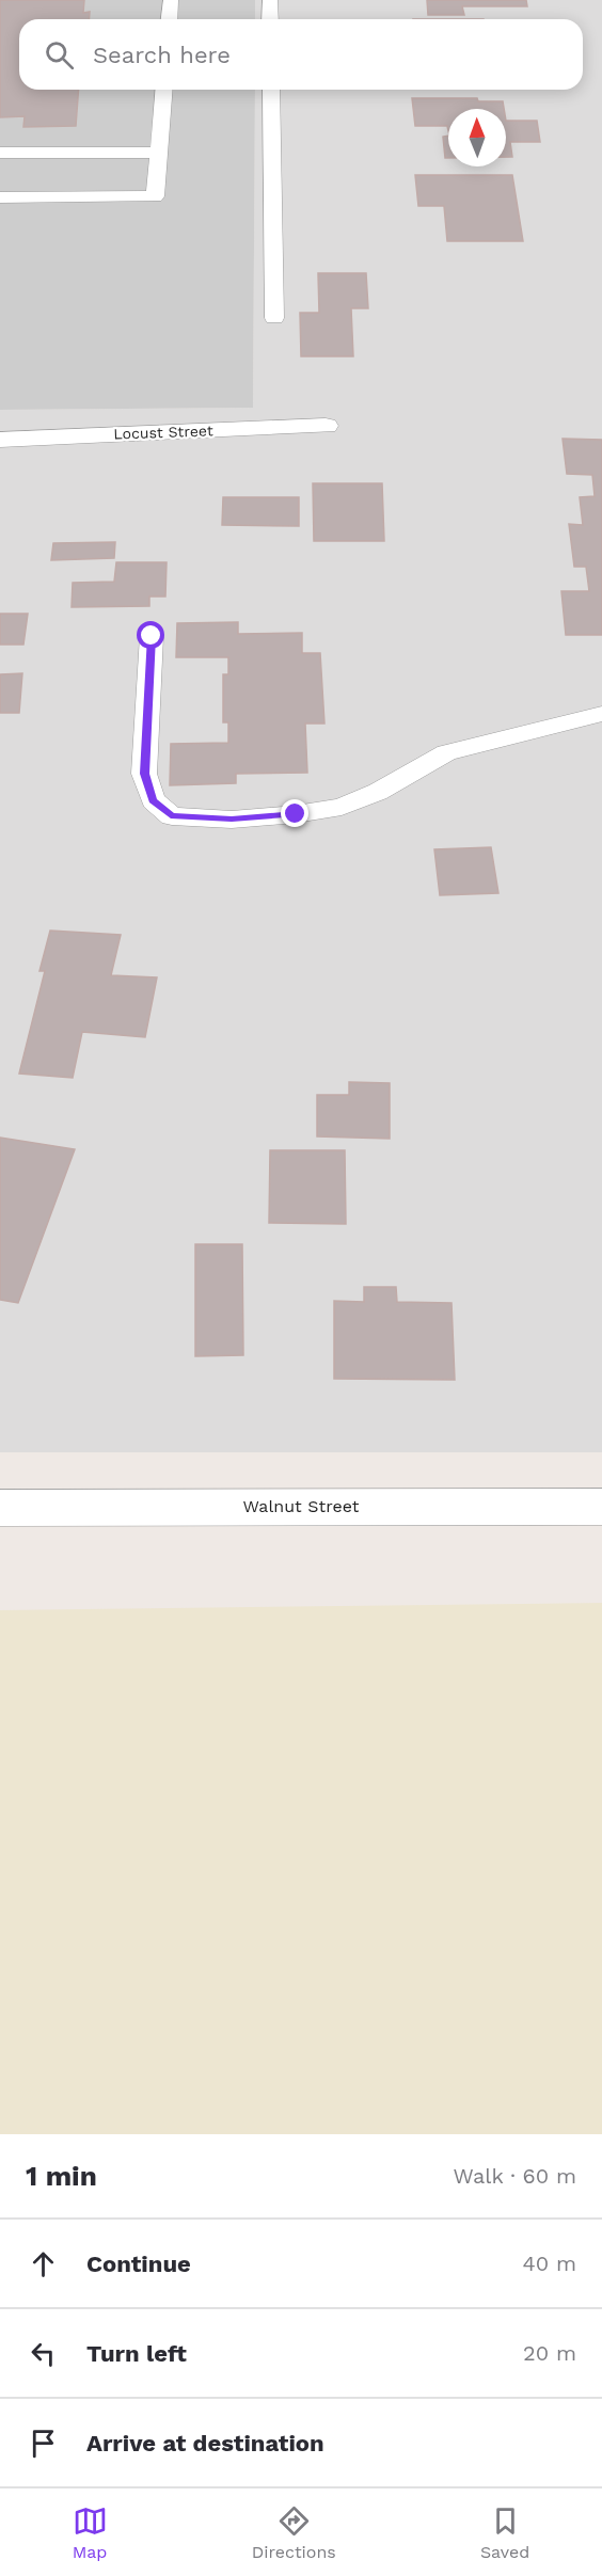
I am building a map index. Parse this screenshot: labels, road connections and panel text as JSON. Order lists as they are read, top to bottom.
{
  "streets": {
    "street": ["Locust Street", "Walnut Street"]
  },
  "north": "top",
  "page": {
    "search": "Search here",
    "heading": ["1 min", "Walk · 60 m"],
    "list": [
      ["Continue", "40 m"],
      ["Turn left", "20 m"],
      "Arrive at destination"
    ],
    "nav": ["Map", "Directions", "Saved"]
  }
}
